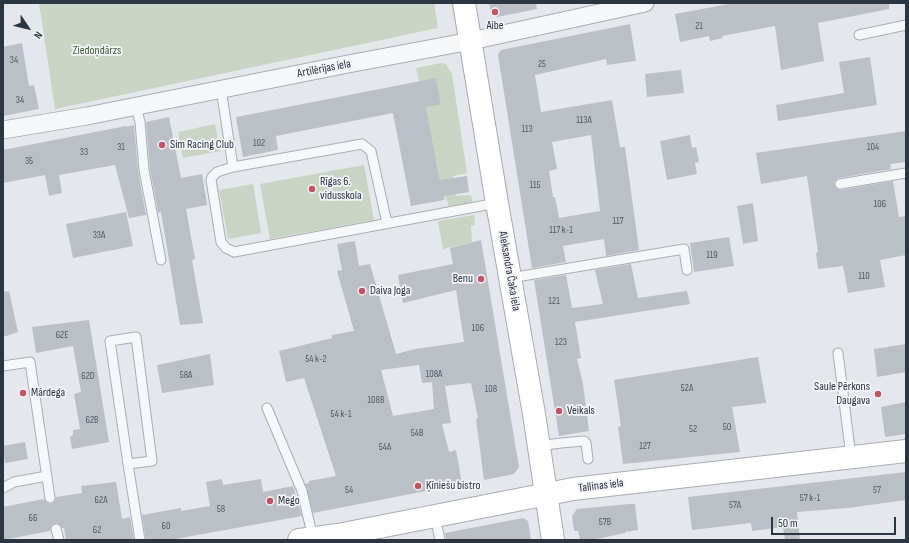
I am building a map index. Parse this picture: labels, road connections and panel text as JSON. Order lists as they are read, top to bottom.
{
  "streets": {
    "street": ["Artilērijas iela", "Aleksandra Čaka iela", "Tallinas iela"]
  },
  "crossings": [
    ["Artilērijas iela", "Aleksandra Čaka iela"],
    ["Aleksandra Čaka iela", "Tallinas iela"]
  ],
  "parks": ["Ziedoņdārzs"],
  "places": [
    "Aibe",
    "Sim Racing Club",
    "Rīgas 6. vidusskola",
    "Benu",
    "Daiva Joga",
    "Mārdega",
    "Saule Pērkons Daugava",
    "Veikals",
    "Ķīniešu bistro",
    "Mego"
  ],
  "house_numbers": [
    "21",
    "34",
    "25",
    "34",
    "113A",
    "113",
    "102",
    "31",
    "104",
    "33",
    "35",
    "115",
    "106",
    "117",
    "117 k-1",
    "33A",
    "119",
    "110",
    "121",
    "106",
    "62E",
    "123",
    "54 k-2",
    "108A",
    "58A",
    "62D",
    "52A",
    "108",
    "108B",
    "54 k-1",
    "62B",
    "50",
    "52",
    "54B",
    "127",
    "54A",
    "54",
    "57",
    "57 k-1",
    "62A",
    "57A",
    "58",
    "66",
    "57B",
    "60",
    "62"
  ],
  "scale_bar": "50 m",
  "north": "bottom right"
}
